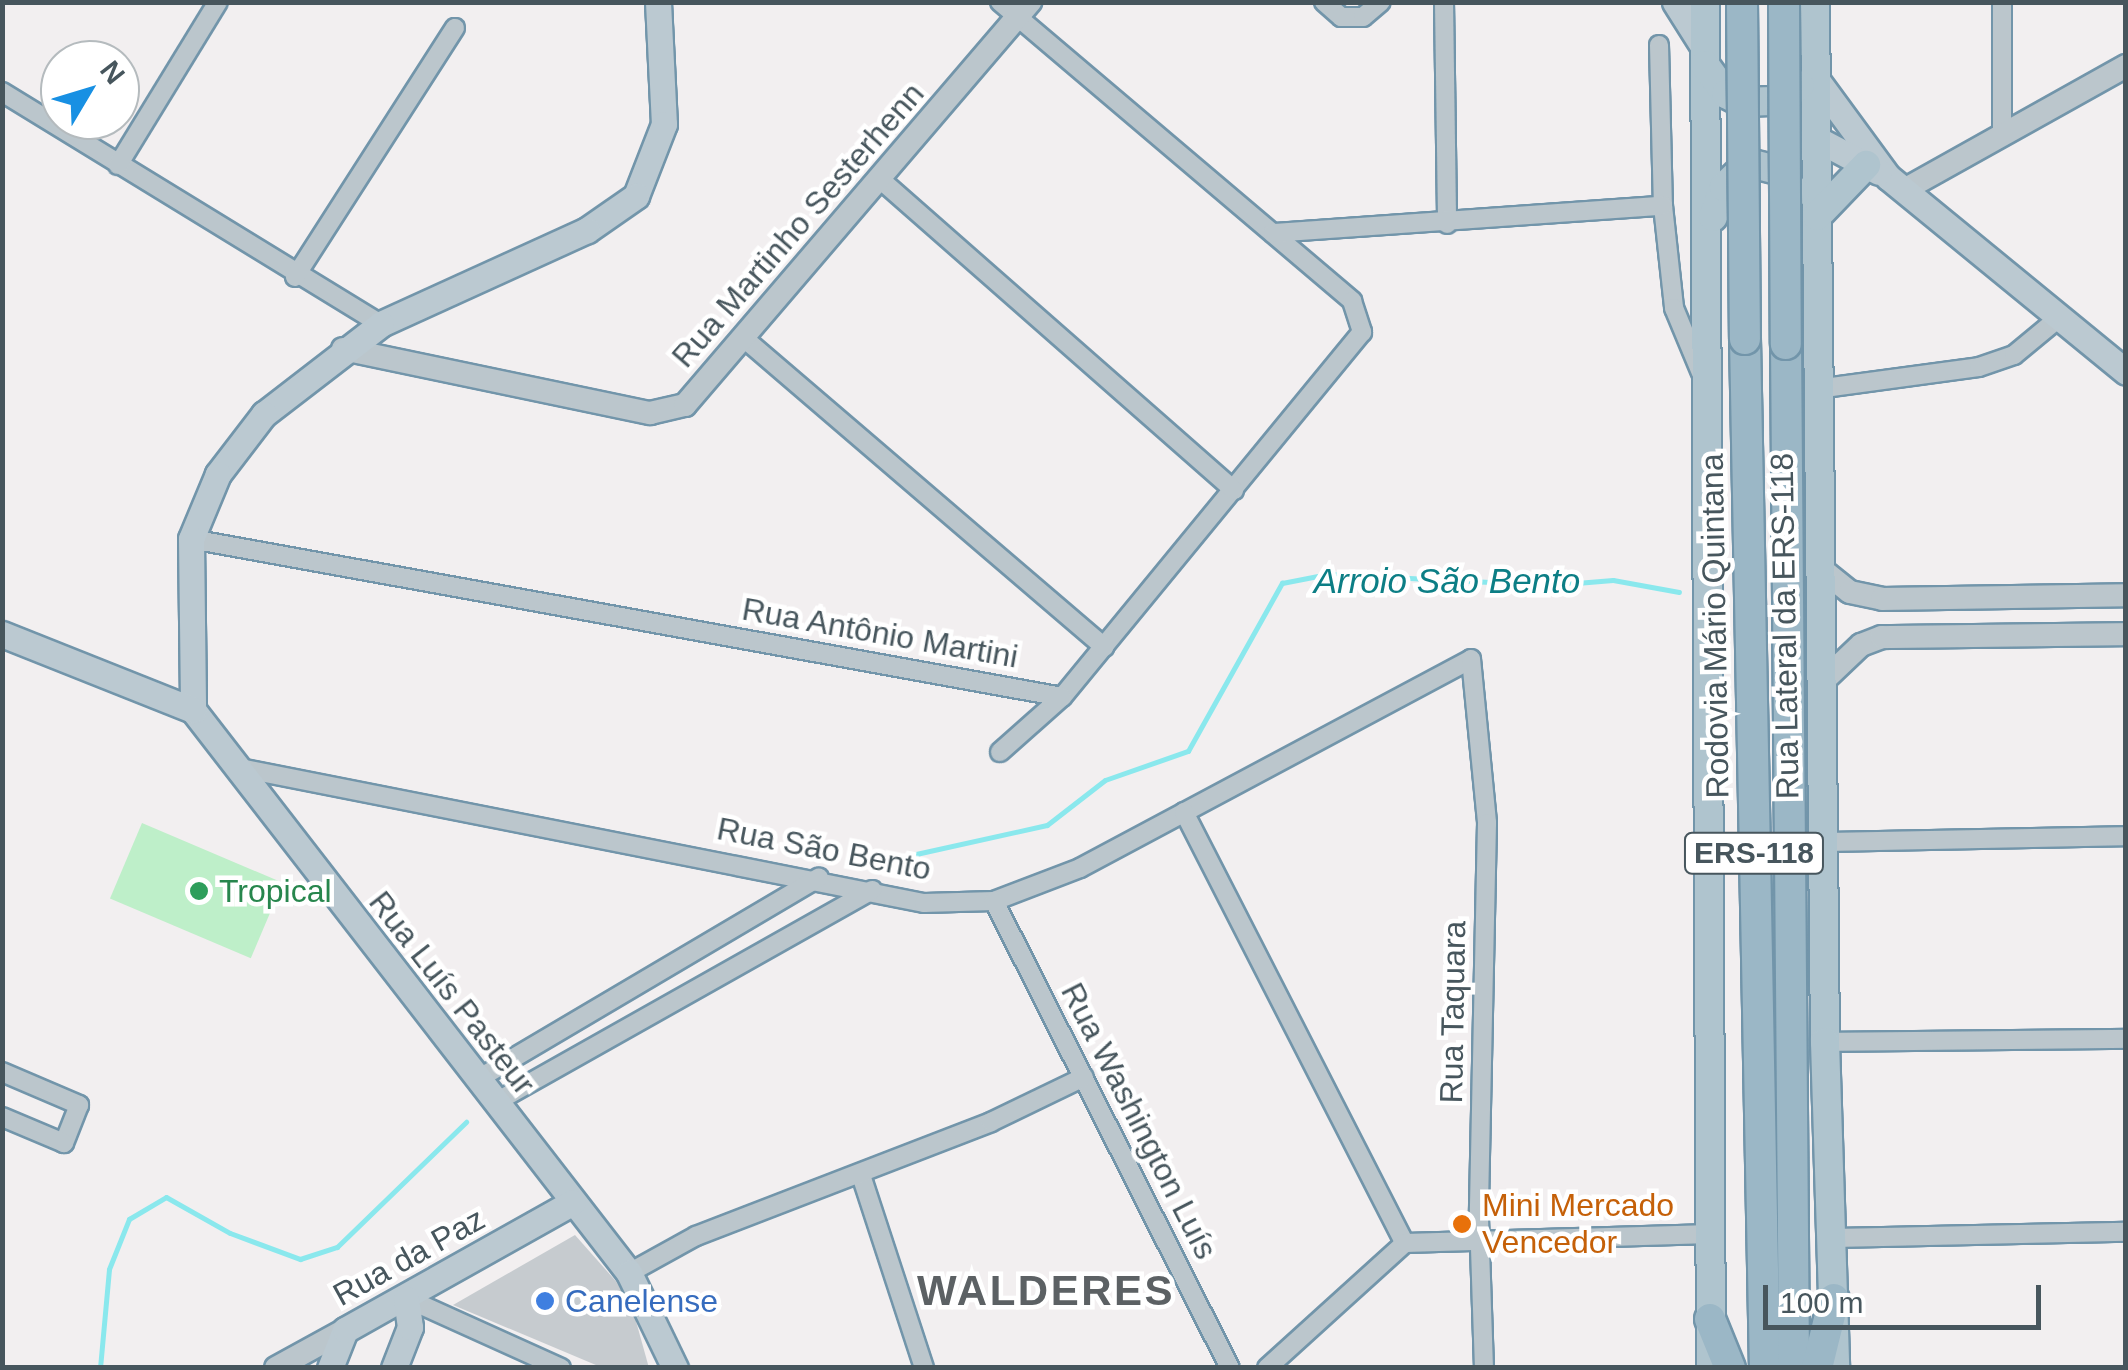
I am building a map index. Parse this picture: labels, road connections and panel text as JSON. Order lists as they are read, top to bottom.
{
  "streets": {
    "highway": ["Rodovia Mário Quintana", "ERS-118"],
    "main road": ["Rua Lateral da ERS-118", "Rua Luís Pasteur", "Rua da Paz"],
    "street": [
      "Rua Martinho Sesterhenn",
      "Rua Antônio Martini",
      "Rua São Bento",
      "Rua Taquara",
      "Rua Washington Luís"
    ]
  },
  "crossings": [
    ["Rua São Bento", "Rua Luís Pasteur"],
    ["Rua São Bento", "Rua Taquara"],
    ["Rua São Bento", "Rua Washington Luís"],
    ["Rua Luís Pasteur", "Rua da Paz"]
  ],
  "districts": ["WALDERES"],
  "water": ["Arroio São Bento"],
  "places": ["Tropical", "Mini Mercado Vencedor", "Canelense"],
  "scale_bar": "100 m",
  "north": "top right"
}
